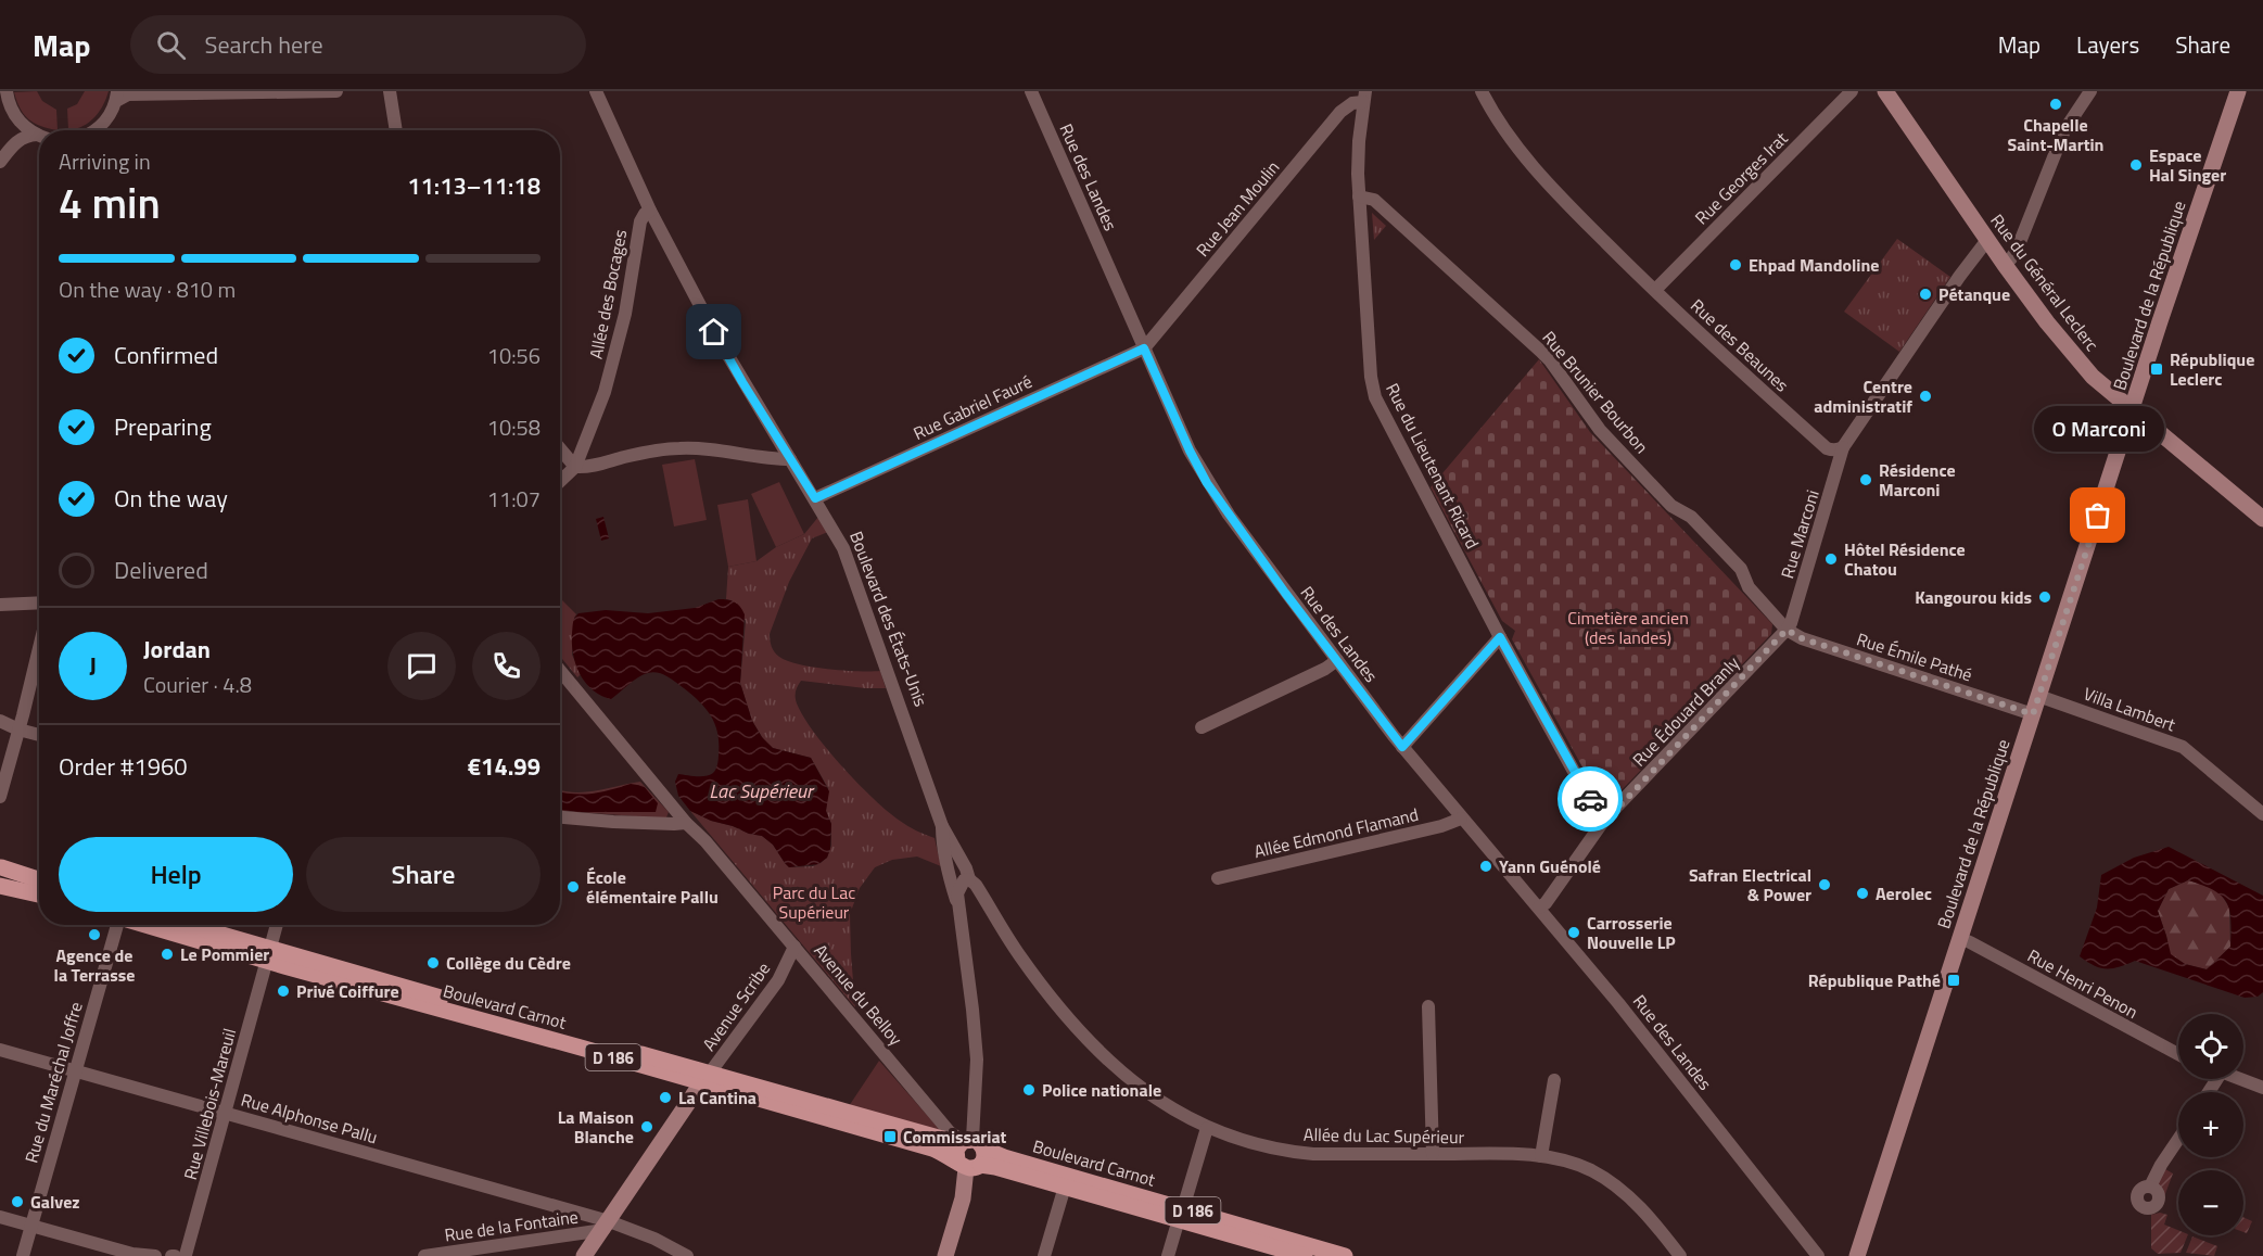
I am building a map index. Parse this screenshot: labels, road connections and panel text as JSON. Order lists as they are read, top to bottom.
{
  "streets": {
    "main road": ["Boulevard Carnot", "D 186"],
    "street": [
      "Rue des Landes",
      "Rue Georges Irat",
      "Rue Jean Moulin",
      "Rue du Général Leclerc",
      "Allée des Bocages",
      "Boulevard de la République",
      "Rue des Beaunes",
      "Rue Brunier Bourbon",
      "Rue Gabriel Fauré",
      "Rue du Lieutenant Ricard",
      "Rue Marconi",
      "Boulevard des États-Unis",
      "Rue Émile Pathé",
      "Villa Lambert",
      "Rue Édouard Branly",
      "Allée Edmond Flamand",
      "Rue Henri Penon",
      "Avenue du Belloy",
      "Avenue Scribe",
      "Rue du Maréchal Joffre",
      "Rue Villebois-Mareuil",
      "Rue Alphonse Pallu",
      "Allée du Lac Supérieur",
      "Rue de la Fontaine"
    ]
  },
  "crossings": [
    ["Rue des Landes", "Rue Jean Moulin"],
    ["Rue des Landes", "Rue Gabriel Fauré"],
    ["Rue des Landes", "Rue Édouard Branly"],
    ["Rue des Landes", "Allée Edmond Flamand"],
    ["Rue Georges Irat", "Rue des Beaunes"],
    ["Rue Jean Moulin", "Rue Gabriel Fauré"],
    ["Rue Jean Moulin", "Rue du Lieutenant Ricard"],
    ["Rue du Général Leclerc", "Boulevard de la République"],
    ["Allée des Bocages", "Boulevard des États-Unis"],
    ["Boulevard de la République", "Rue Émile Pathé"],
    ["Boulevard de la République", "Villa Lambert"],
    ["Boulevard de la République", "Rue Henri Penon"],
    ["Rue des Beaunes", "Rue Marconi"],
    ["Rue Brunier Bourbon", "Rue du Lieutenant Ricard"],
    ["Rue Brunier Bourbon", "Rue Marconi"],
    ["Rue Brunier Bourbon", "Rue Émile Pathé"],
    ["Rue Brunier Bourbon", "Rue Édouard Branly"],
    ["Rue Gabriel Fauré", "Boulevard des États-Unis"],
    ["Rue du Lieutenant Ricard", "Rue Édouard Branly"],
    ["Rue Marconi", "Rue Émile Pathé"],
    ["Rue Marconi", "Rue Édouard Branly"],
    ["Boulevard des États-Unis", "Avenue du Belloy"],
    ["Boulevard des États-Unis", "Boulevard Carnot"],
    ["Boulevard des États-Unis", "Allée du Lac Supérieur"],
    ["Rue Émile Pathé", "Rue Édouard Branly"],
    ["Avenue du Belloy", "Boulevard Carnot"],
    ["Avenue du Belloy", "Avenue Scribe"],
    ["Boulevard Carnot", "Avenue Scribe"],
    ["Boulevard Carnot", "D 186"],
    ["Boulevard Carnot", "Rue Villebois-Mareuil"],
    ["Rue du Maréchal Joffre", "Rue Alphonse Pallu"],
    ["Rue Villebois-Mareuil", "Rue Alphonse Pallu"],
    ["Rue Alphonse Pallu", "Rue de la Fontaine"]
  ],
  "water": ["Lac Supérieur"],
  "parks": ["Cimetière ancien (des landes)", "Parc du Lac Supérieur"],
  "places": {
    "other": [
      "Chapelle Saint-Martin",
      "Espace Hal Singer",
      "Ehpad Mandoline",
      "Pétanque",
      "Centre administratif",
      "Résidence Marconi",
      "O Marconi",
      "Hôtel Résidence Chatou",
      "Kangourou kids",
      "Yann Guénolé",
      "Safran Electrical & Power",
      "École élémentaire Pallu",
      "Aerolec",
      "Carrosserie Nouvelle LP",
      "Agence de la Terrasse",
      "Le Pommier",
      "Collège du Cèdre",
      "Privé Coiffure",
      "Police nationale",
      "La Cantina",
      "La Maison Blanche",
      "Galvez"
    ],
    "transit": ["République Leclerc", "République Pathé", "Commissariat"]
  },
  "page": {
    "header": "Map",
    "search": "Search here",
    "nav": ["Map", "Layers", "Share"],
    "heading": ["4 min", "Arriving in", "11:13–11:18"],
    "panel": [
      "Jordan",
      "Courier · 4.8",
      "Order #1960",
      "€14.99"
    ],
    "bar": "On the way · 810 m",
    "list": [
      ["Confirmed", "10:56"],
      ["Preparing", "10:58"],
      ["On the way", "11:07"],
      "Delivered"
    ],
    "bubble": "O Marconi",
    "round": "J",
    "buttons": ["Help", "Share"],
    "map_buttons": ["+", "−"]
  }
}
